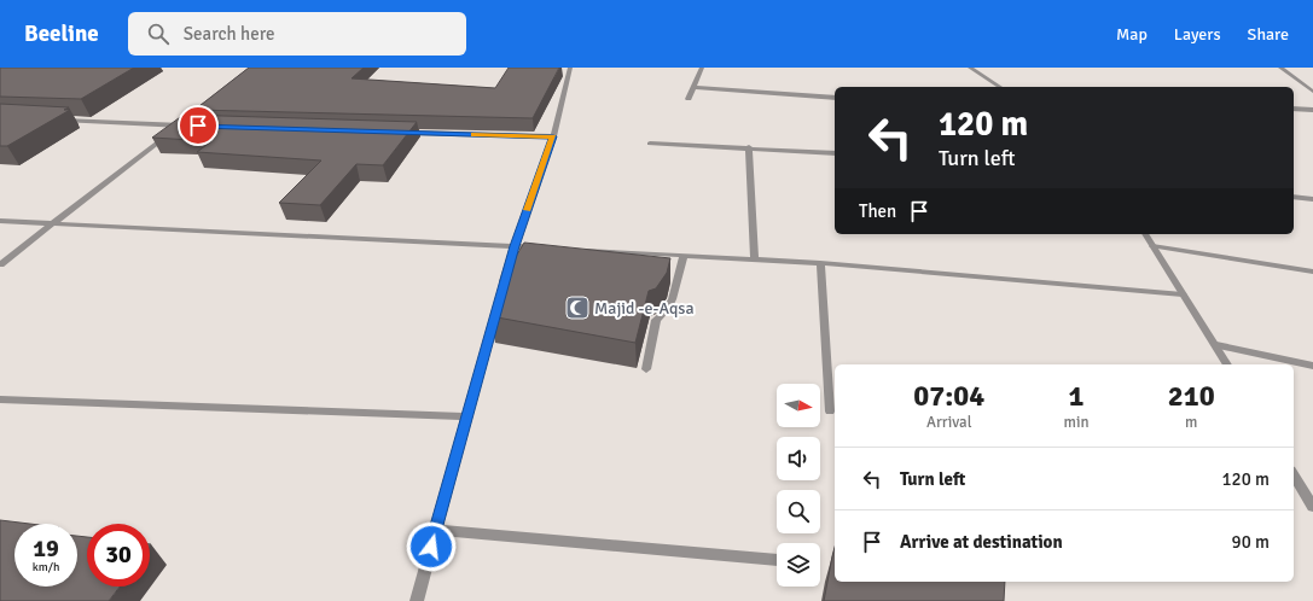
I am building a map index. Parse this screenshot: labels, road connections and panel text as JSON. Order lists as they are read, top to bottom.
{
  "places": {
    "mosque": ["Majid -e-Aqsa"]
  },
  "north": "right",
  "page": {
    "header": "Beeline",
    "search": "Search here",
    "nav": ["Map", "Layers", "Share"],
    "turn": ["120 m", "Turn left"],
    "then": "Then",
    "eta": [
      "07:04",
      "Arrival",
      "1",
      "min",
      "210",
      "m"
    ],
    "list": [
      {
        "name": "Turn left",
        "value": "120 m"
      },
      {
        "name": "Arrive at destination",
        "value": "90 m"
      }
    ],
    "speed": "19 km/h",
    "limit": "30"
  }
}
